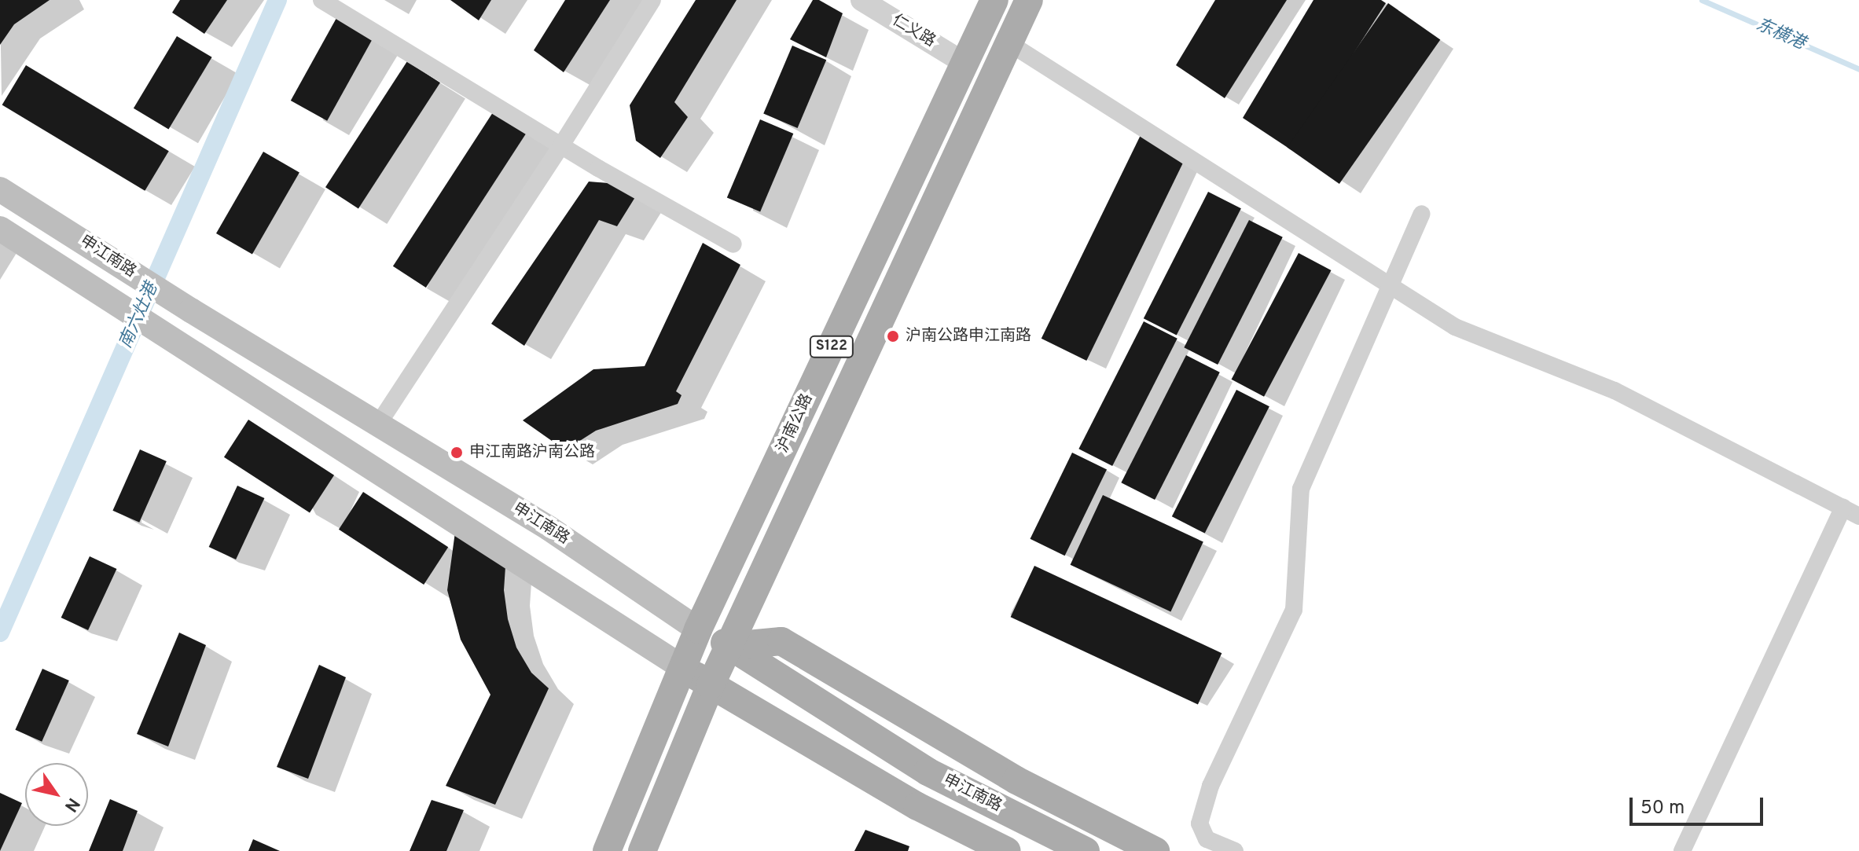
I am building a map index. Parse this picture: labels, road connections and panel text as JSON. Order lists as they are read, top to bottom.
{
  "streets": {
    "main road": ["申江南路", "S122", "沪南公路"],
    "street": ["仁义路"]
  },
  "crossings": [
    ["仁义路", "沪南公路"],
    ["申江南路", "S122"],
    ["申江南路", "沪南公路"]
  ],
  "water": ["东横港", "南六灶港"],
  "places": ["沪南公路申江南路", "申江南路沪南公路"],
  "scale_bar": "50 m",
  "north": "bottom right"
}
